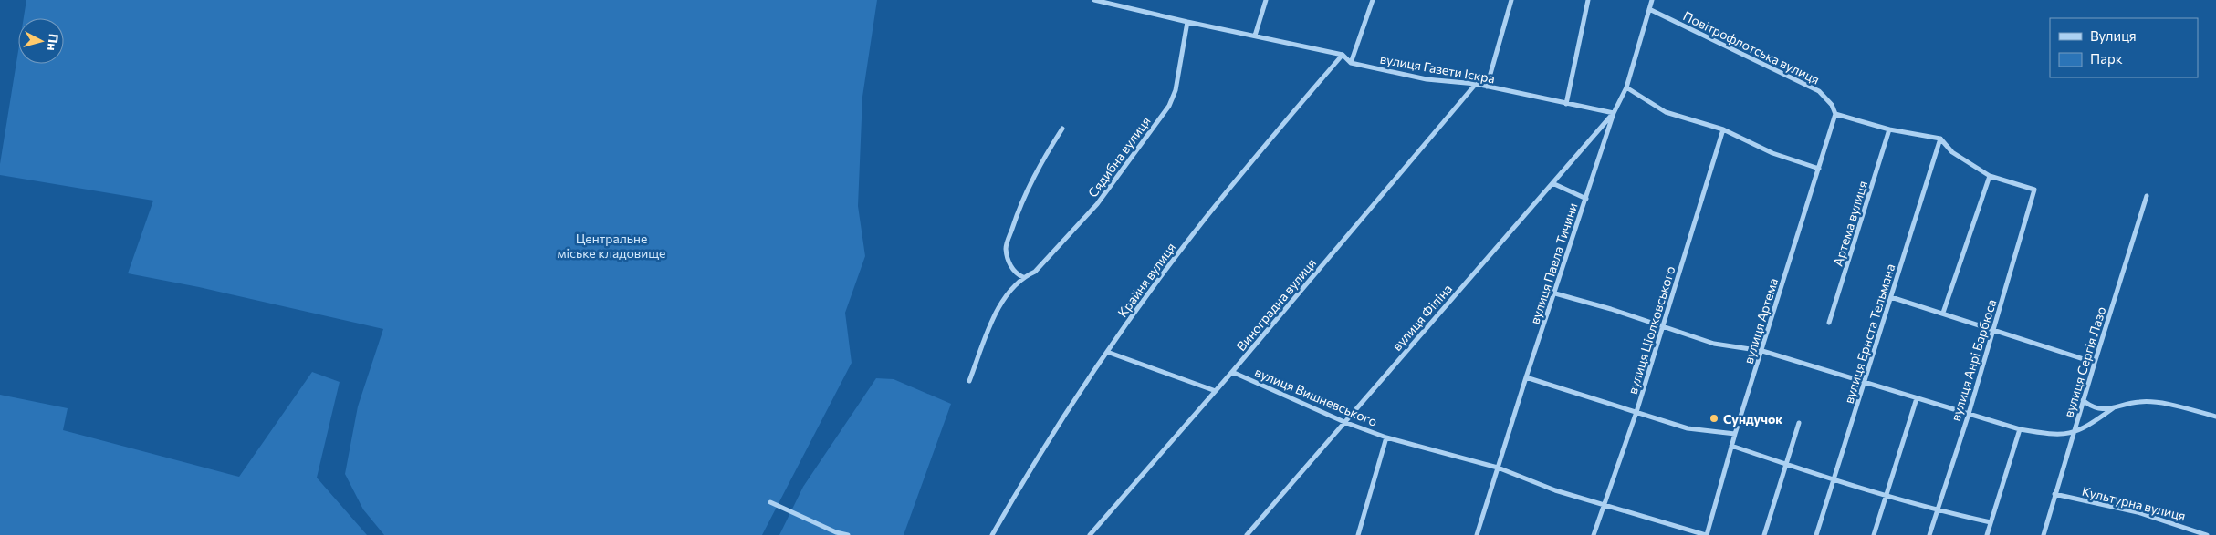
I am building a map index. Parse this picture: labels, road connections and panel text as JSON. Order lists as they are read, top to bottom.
{
  "streets": {
    "street": [
      "Повітрофлотська вулиця",
      "вулиця Газети Іскра",
      "Сядибна вулиця",
      "Артема вулиця",
      "вулиця Павла Тичини",
      "Крайня вулиця",
      "Виноградна вулиця",
      "вулиця Філіна",
      "вулиця Артема",
      "вулиця Ціолковського",
      "вулиця Ернста Тельмана",
      "вулиця Анрі Барбюса",
      "вулиця Сергія Лазо",
      "вулиця Вишневського",
      "Культурна вулиця"
    ]
  },
  "crossings": [
    ["Повітрофлотська вулиця", "вулиця Павла Тичини"],
    ["Повітрофлотська вулиця", "вулиця Артема"],
    ["вулиця Газети Іскра", "вулиця Павла Тичини"],
    ["вулиця Газети Іскра", "Виноградна вулиця"],
    ["вулиця Газети Іскра", "вулиця Філіна"],
    ["вулиця Павла Тичини", "вулиця Філіна"],
    ["вулиця Павла Тичини", "вулиця Вишневського"],
    ["Виноградна вулиця", "вулиця Вишневського"],
    ["вулиця Філіна", "вулиця Вишневського"],
    ["вулиця Артема", "вулиця Вишневського"],
    ["вулиця Ціолковського", "вулиця Вишневського"],
    ["вулиця Сергія Лазо", "Культурна вулиця"]
  ],
  "parks": ["Центральне міське кладовище"],
  "places": ["Сундучок"],
  "legend": ["Вулиця", "Парк"],
  "north": "right"
}
